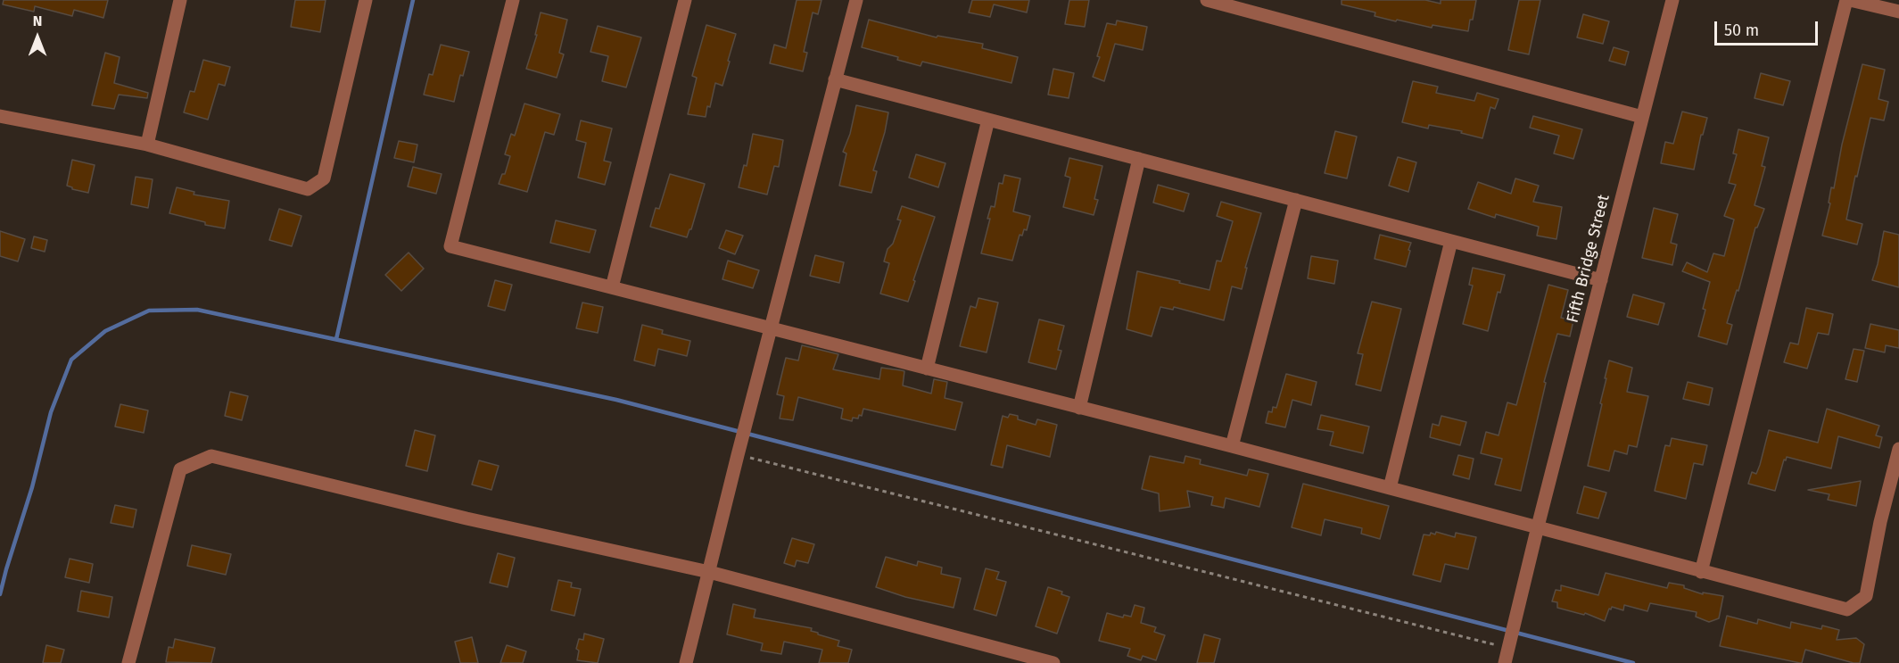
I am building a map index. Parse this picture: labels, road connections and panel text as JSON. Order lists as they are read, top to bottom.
{
  "streets": {
    "street": ["Fifth Bridge Street"]
  },
  "scale_bar": "50 m",
  "north": "top"
}
